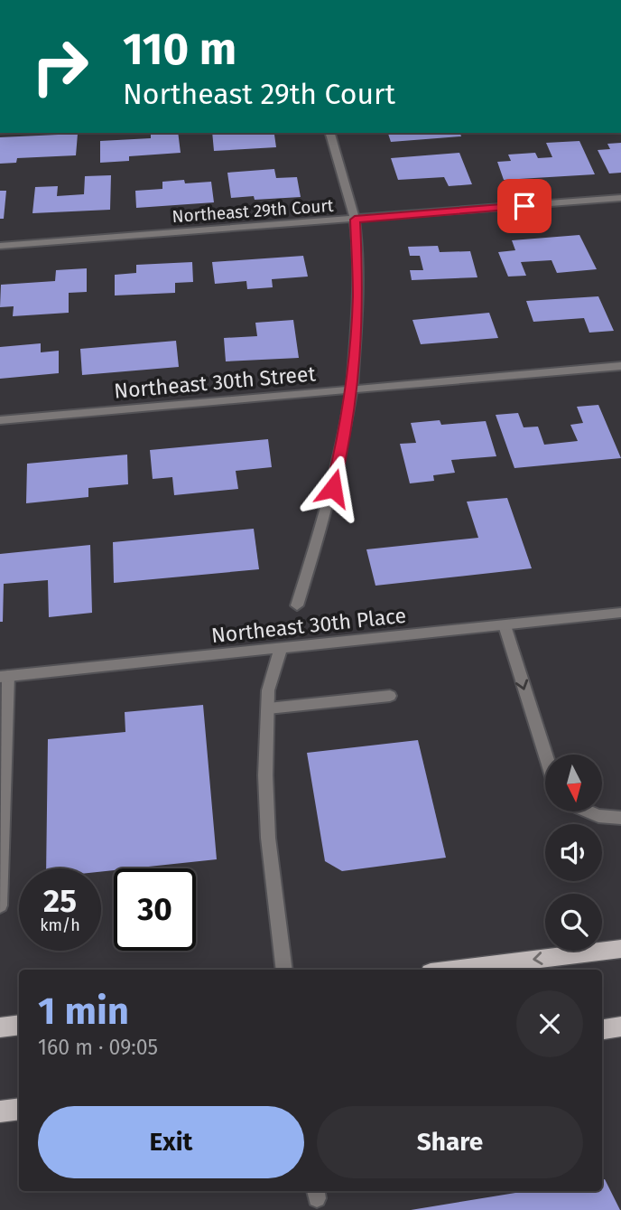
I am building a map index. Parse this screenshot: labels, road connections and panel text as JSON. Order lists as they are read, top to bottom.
{
  "streets": {
    "street": ["Northeast 29th Court", "Northeast 30th Street", "Northeast 30th Place"]
  },
  "north": "bottom",
  "page": {
    "turn": ["110 m", "Northeast 29th Court"],
    "speed": "25 km/h",
    "limit": "30",
    "heading": ["1 min", "160 m · 09:05"],
    "buttons": ["Exit", "Share"]
  }
}
